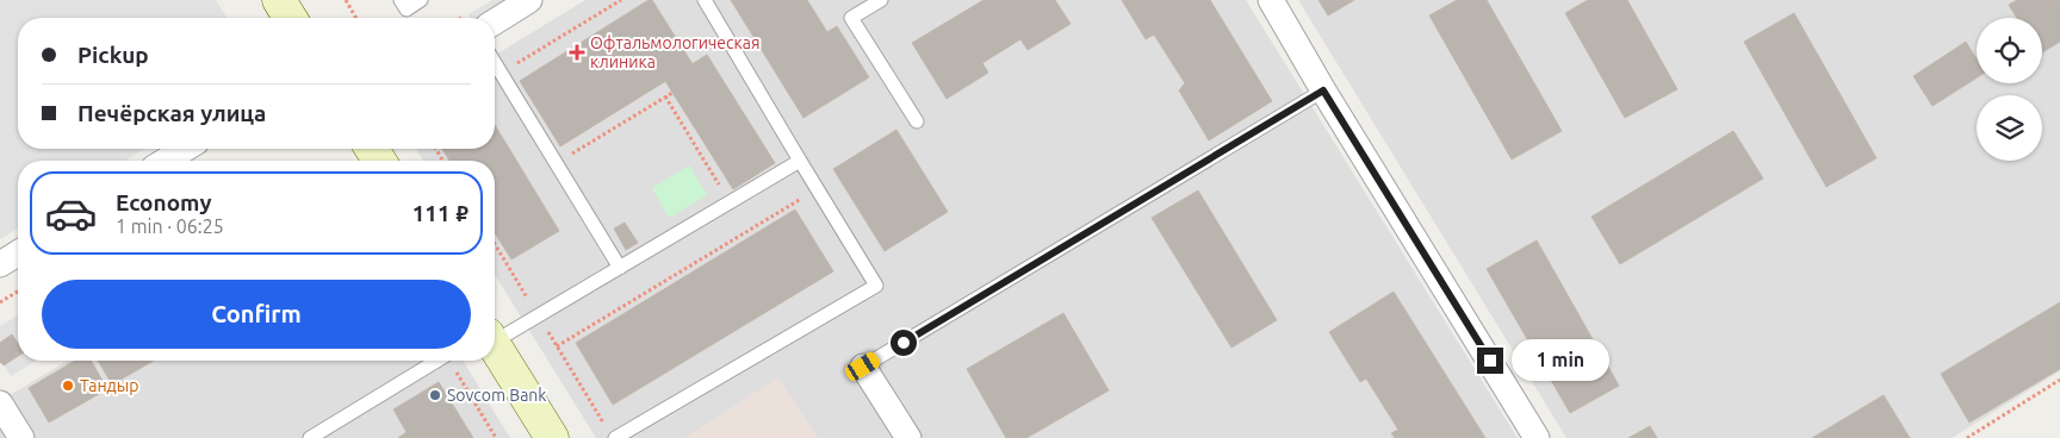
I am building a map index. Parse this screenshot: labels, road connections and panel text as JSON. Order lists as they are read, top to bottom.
{
  "places": {
    "health": ["Офтальмологическая клиника"],
    "other": ["Тандыр", "Sovcom Bank"]
  },
  "page": {
    "banner": ["Pickup", "Печёрская улица"],
    "list": [
      {
        "name": "Economy",
        "note": "1 min · 06:25",
        "value": "111 ₽"
      }
    ],
    "buttons": "Confirm",
    "bubble": "1 min"
  }
}
